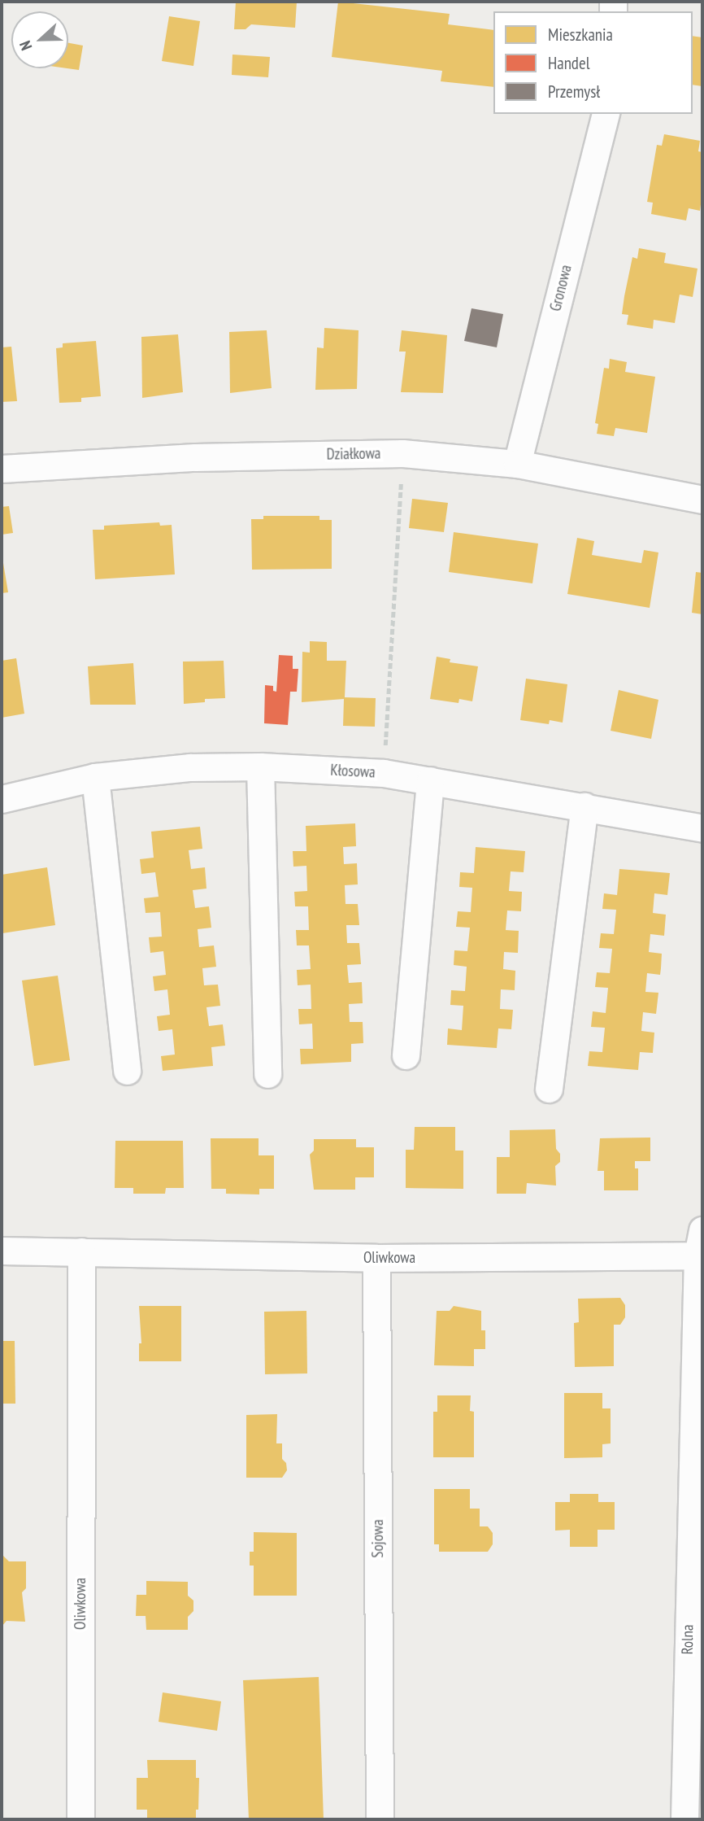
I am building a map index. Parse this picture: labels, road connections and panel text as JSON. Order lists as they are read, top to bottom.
{
  "streets": {
    "street": [
      "Gronowa",
      "Działkowa",
      "Kłosowa",
      "Oliwkowa",
      "Sojowa",
      "Rolna"
    ]
  },
  "crossings": [
    ["Gronowa", "Działkowa"],
    ["Oliwkowa", "Sojowa"],
    ["Oliwkowa", "Rolna"]
  ],
  "legend": ["Mieszkania", "Handel", "Przemysł"],
  "north": "left"
}
